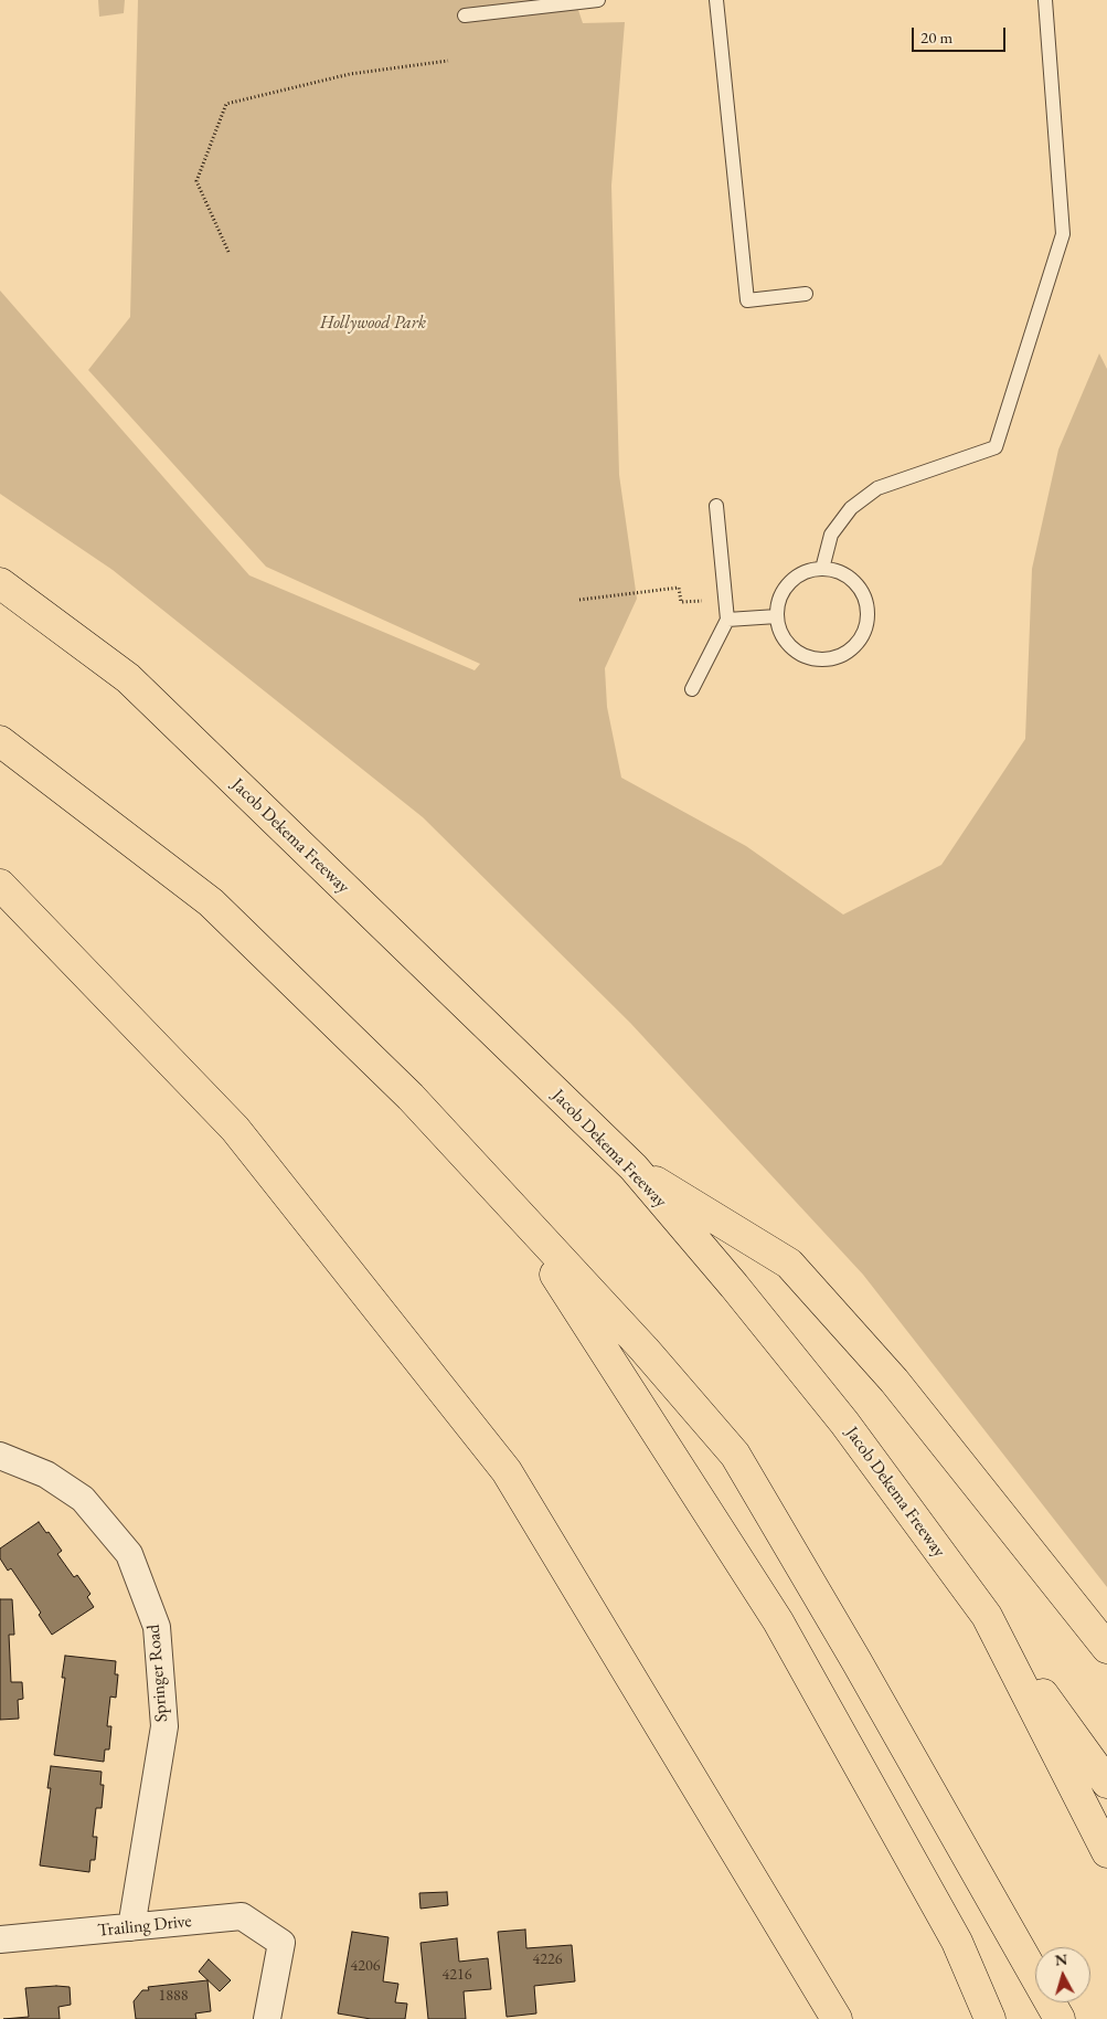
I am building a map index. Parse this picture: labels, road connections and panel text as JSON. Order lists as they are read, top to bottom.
{
  "streets": {
    "highway": ["Jacob Dekema Freeway"],
    "street": ["Springer Road", "Trailing Drive"]
  },
  "crossings": [
    ["Springer Road", "Trailing Drive"]
  ],
  "parks": ["Hollywood Park"],
  "house_numbers": [
    "4226",
    "4206",
    "4216",
    "1888"
  ],
  "scale_bar": "20 m",
  "north": "top"
}
